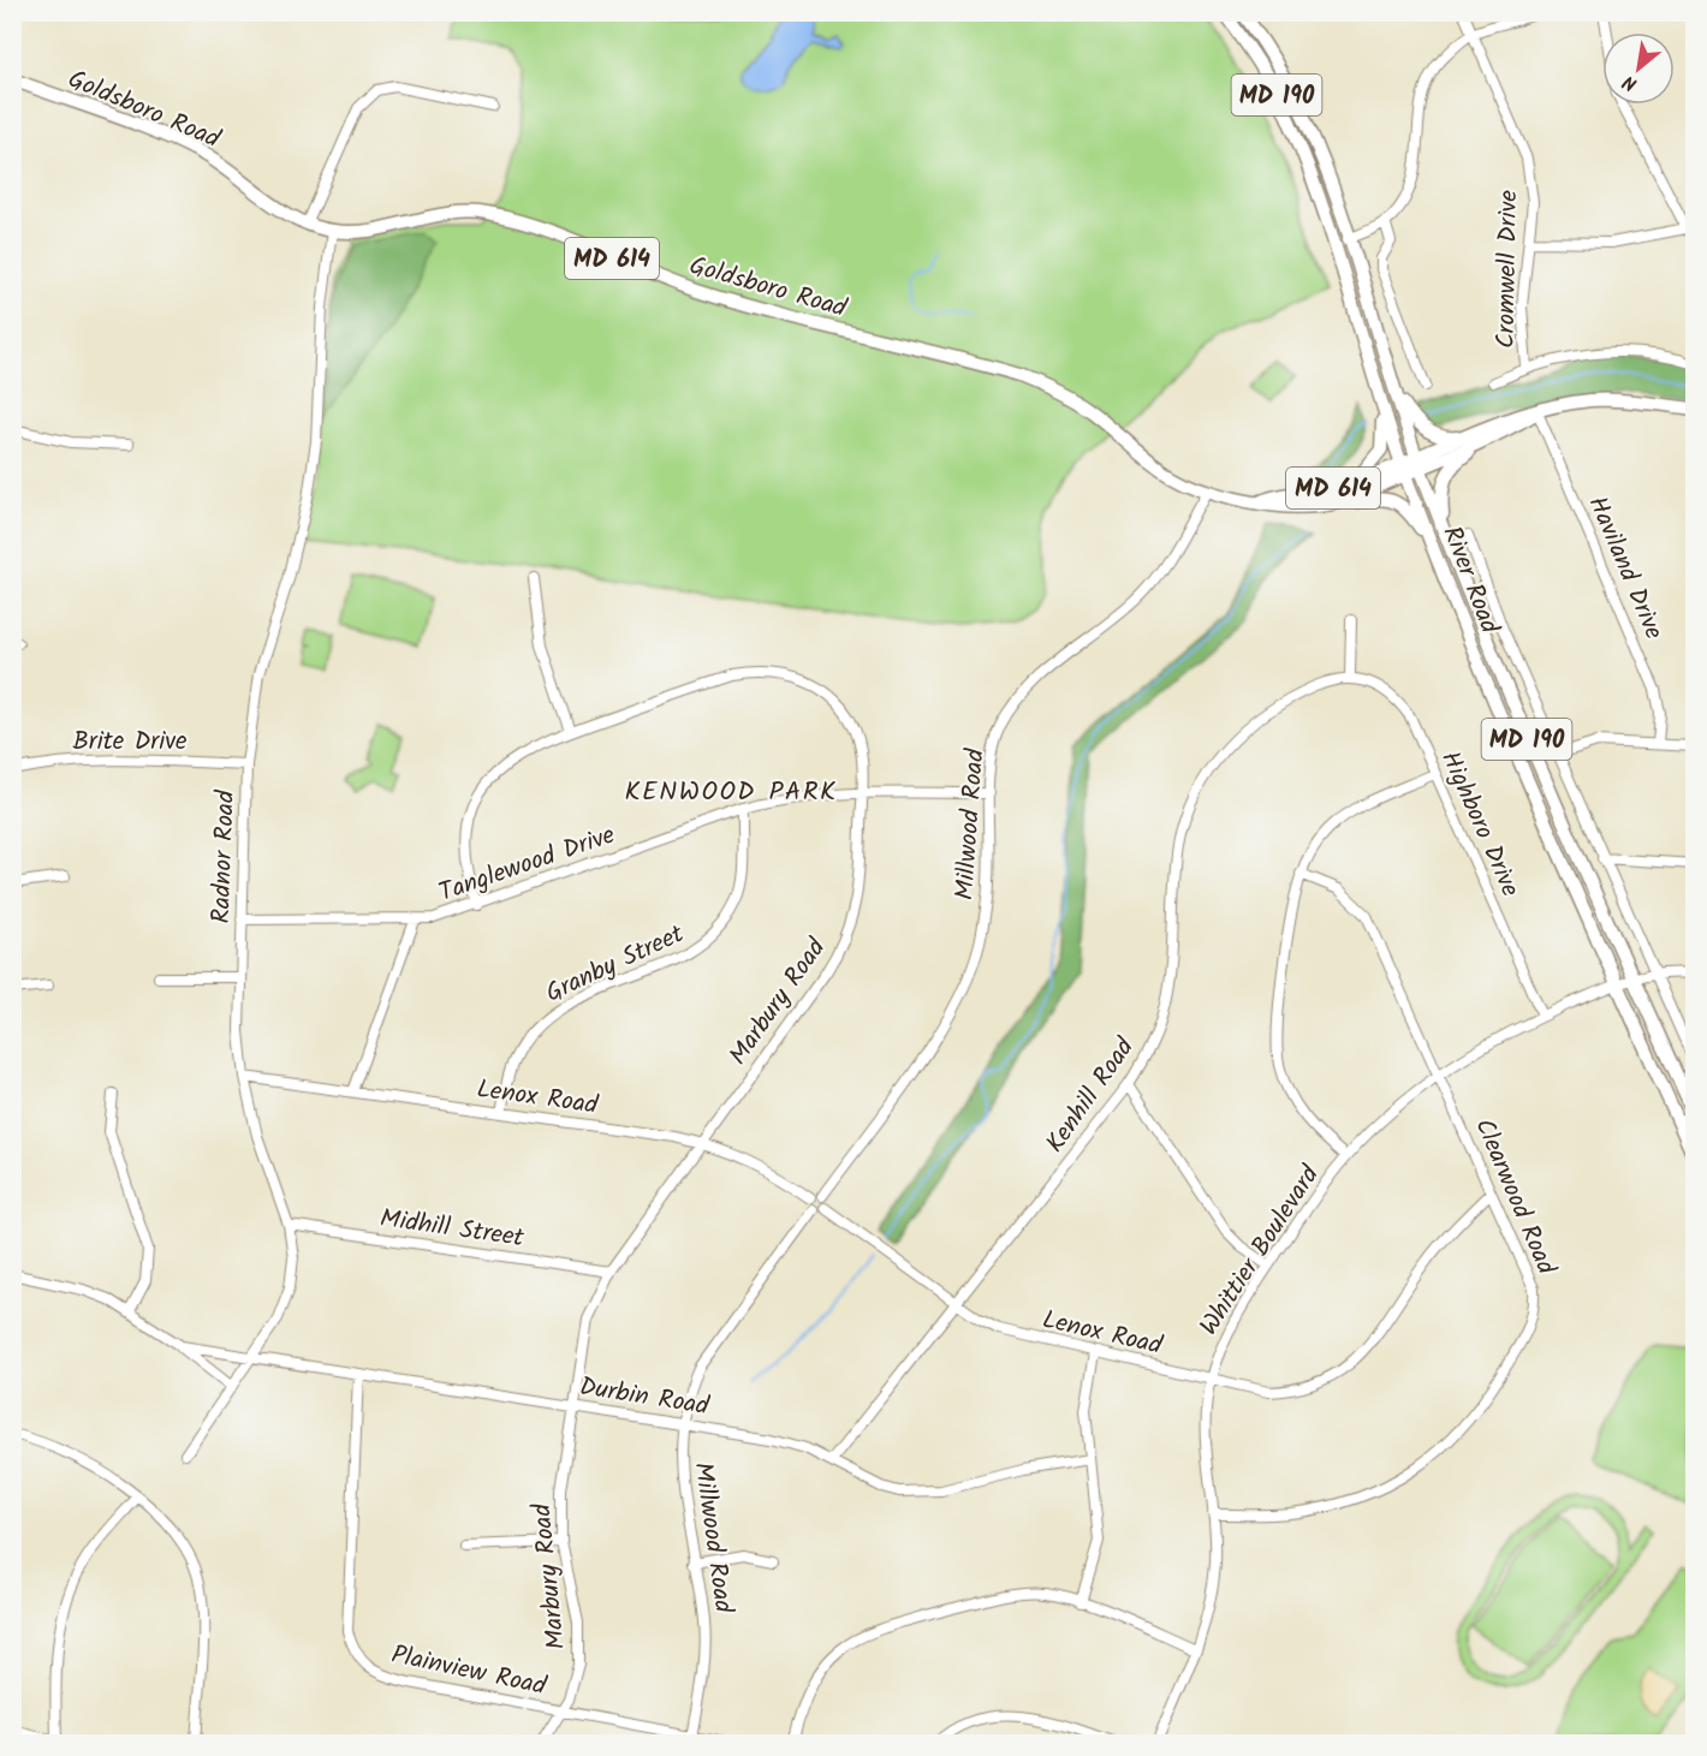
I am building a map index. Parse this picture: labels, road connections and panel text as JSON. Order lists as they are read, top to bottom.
{
  "streets": {
    "main road": [
      "MD 190",
      "Goldsboro Road",
      "MD 614",
      "River Road"
    ],
    "street": [
      "Cromwell Drive",
      "Haviland Drive",
      "Brite Drive",
      "Highboro Drive",
      "Millwood Road",
      "Radnor Road",
      "Tanglewood Drive",
      "Granby Street",
      "Marbury Road",
      "Kenhill Road",
      "Lenox Road",
      "Clearwood Road",
      "Midhill Street",
      "Whittier Boulevard",
      "Durbin Road",
      "Plainview Road"
    ]
  },
  "crossings": [
    ["Goldsboro Road", "Haviland Drive"],
    ["Goldsboro Road", "River Road"],
    ["Goldsboro Road", "Millwood Road"],
    ["Goldsboro Road", "Radnor Road"],
    ["River Road", "Whittier Boulevard"],
    ["Brite Drive", "Radnor Road"],
    ["Highboro Drive", "Kenhill Road"],
    ["Highboro Drive", "Whittier Boulevard"],
    ["Millwood Road", "Tanglewood Drive"],
    ["Millwood Road", "Lenox Road"],
    ["Millwood Road", "Durbin Road"],
    ["Millwood Road", "Plainview Road"],
    ["Radnor Road", "Tanglewood Drive"],
    ["Radnor Road", "Lenox Road"],
    ["Radnor Road", "Midhill Street"],
    ["Radnor Road", "Durbin Road"],
    ["Tanglewood Drive", "Granby Street"],
    ["Tanglewood Drive", "Marbury Road"],
    ["Granby Street", "Lenox Road"],
    ["Marbury Road", "Lenox Road"],
    ["Marbury Road", "Midhill Street"],
    ["Marbury Road", "Durbin Road"],
    ["Marbury Road", "Plainview Road"],
    ["Kenhill Road", "Lenox Road"],
    ["Kenhill Road", "Durbin Road"],
    ["Lenox Road", "Clearwood Road"],
    ["Lenox Road", "Whittier Boulevard"],
    ["Clearwood Road", "Whittier Boulevard"],
    ["Durbin Road", "Plainview Road"]
  ],
  "districts": ["KENWOOD PARK"],
  "north": "bottom left"
}
